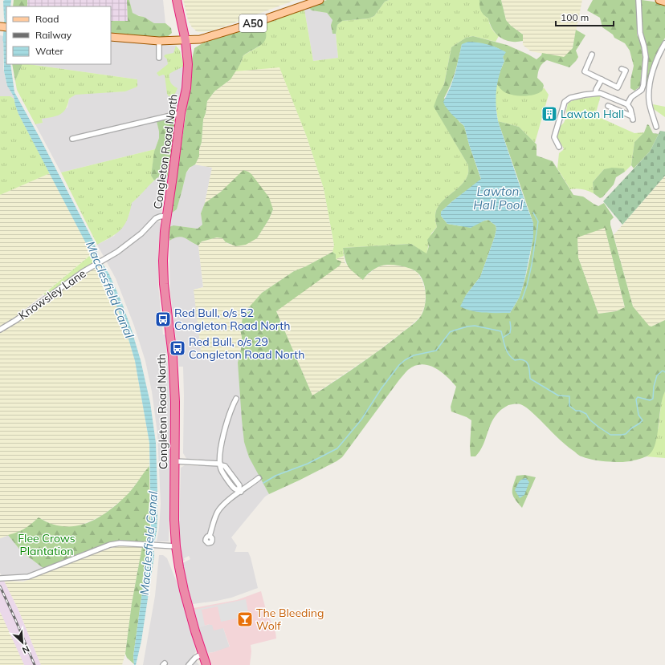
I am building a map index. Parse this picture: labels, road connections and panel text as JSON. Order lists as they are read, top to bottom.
{
  "streets": {
    "highway": ["Congleton Road North"],
    "main road": ["A50"],
    "street": ["Knowsley Lane"]
  },
  "crossings": [
    ["A50", "Congleton Road North"],
    ["Congleton Road North", "Knowsley Lane"]
  ],
  "water": ["Lawton Hall Pool", "Macclesfield Canal"],
  "parks": ["Flee Crows Plantation"],
  "places": {
    "building": ["Lawton Hall"],
    "bus stop": ["Red Bull, o/s 52 Congleton Road North", "Red Bull, o/s 29 Congleton Road North"],
    "bar": ["The Bleeding Wolf"]
  },
  "legend": ["Road", "Railway", "Water"],
  "scale_bar": "100 m",
  "north": "bottom right"
}
